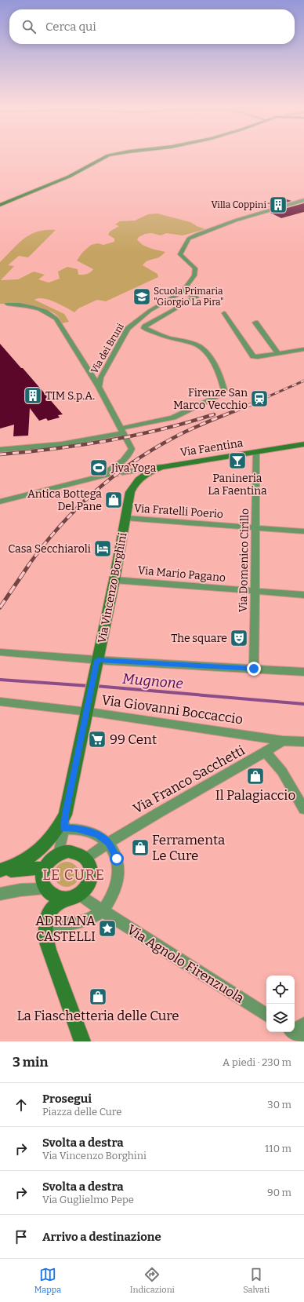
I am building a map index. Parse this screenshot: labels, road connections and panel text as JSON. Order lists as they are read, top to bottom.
{
  "streets": {
    "street": [
      "Via dei Bruni",
      "Via Faentina",
      "Via Fratelli Poerio",
      "Via Domenico Cirillo",
      "Via Mario Pagano",
      "Via Vincenzo Borghini",
      "Via Giovanni Boccaccio",
      "Via Franco Sacchetti",
      "Via Agnolo Firenzuola"
    ]
  },
  "crossings": [
    ["Via Faentina", "Via Domenico Cirillo"],
    ["Via Faentina", "Via Vincenzo Borghini"],
    ["Via Fratelli Poerio", "Via Domenico Cirillo"],
    ["Via Fratelli Poerio", "Via Vincenzo Borghini"],
    ["Via Domenico Cirillo", "Via Mario Pagano"],
    ["Via Mario Pagano", "Via Vincenzo Borghini"],
    ["Via Vincenzo Borghini", "Via Giovanni Boccaccio"],
    ["Via Giovanni Boccaccio", "Via Franco Sacchetti"],
    ["Via Franco Sacchetti", "Via Agnolo Firenzuola"]
  ],
  "districts": ["LE CURE"],
  "water": ["Mugnone"],
  "places": {
    "building": ["Villa Coppini", "TIM S.p.A."],
    "school or university": ["Scuola Primaria \"Giorgio La Pira\""],
    "station": ["Firenze San Marco Vecchio"],
    "bar": ["Panineria La Faentina"],
    "sports": ["Jiva Yoga"],
    "shop": [
      "Antica Bottega Del Pane",
      "Il Palagiaccio",
      "Ferramenta Le Cure",
      "La Fiaschetteria delle Cure"
    ],
    "hotel": ["Casa Secchiaroli"],
    "theatre": ["The square"],
    "supermarket": ["99 Cent"],
    "place": ["ADRIANA CASTELLI"]
  },
  "page": {
    "search": "Cerca qui",
    "heading": ["3 min", "A piedi · 230 m"],
    "list": [
      ["Prosegui", "Piazza delle Cure", "30 m"],
      ["Svolta a destra", "Via Vincenzo Borghini", "110 m"],
      ["Svolta a destra", "Via Guglielmo Pepe", "90 m"],
      "Arrivo a destinazione"
    ],
    "nav": ["Mappa", "Indicazioni", "Salvati"]
  }
}
